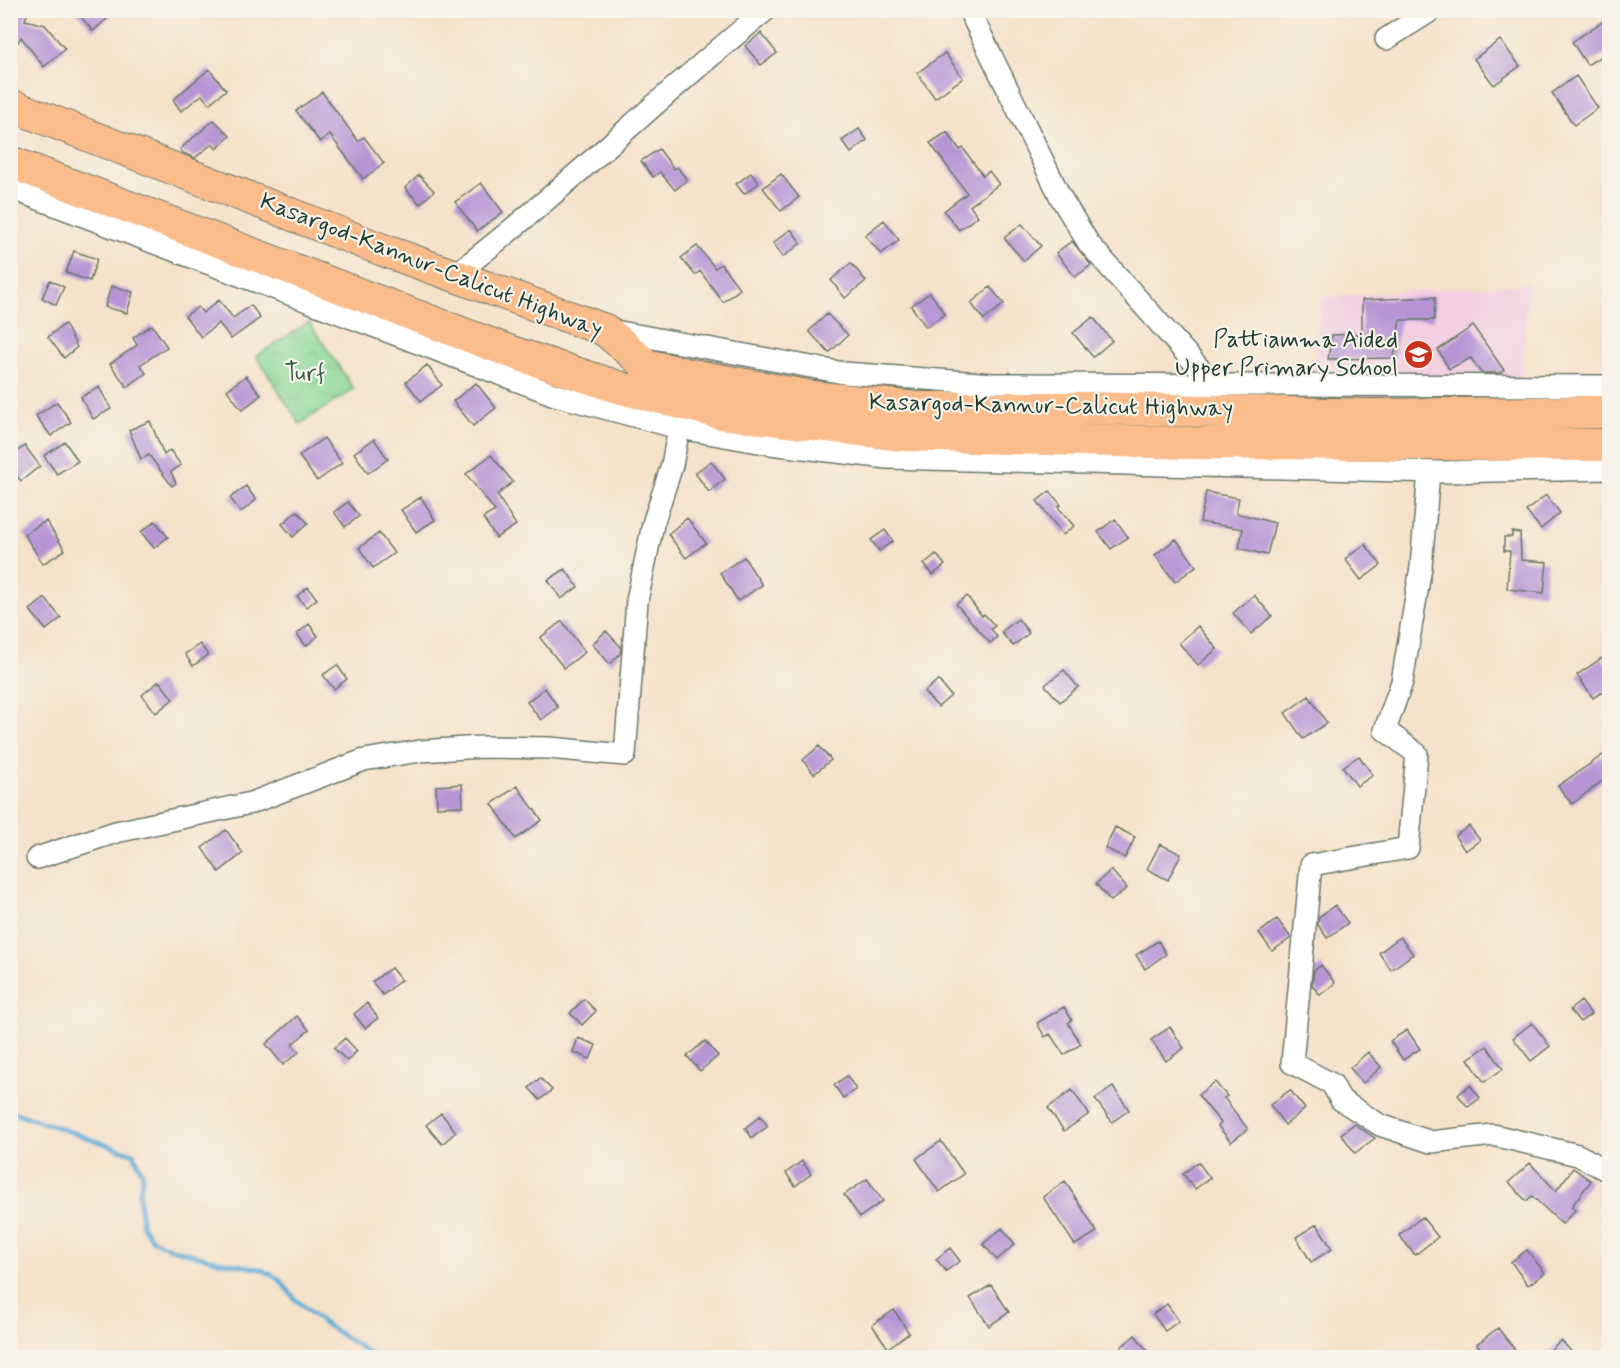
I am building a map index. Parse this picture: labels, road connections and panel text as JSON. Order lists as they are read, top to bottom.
{
  "streets": {
    "highway": ["Kasargod-Kannur-Calicut Highway"]
  },
  "parks": ["Turf"],
  "places": {
    "school or university": ["Pattiamma Aided Upper Primary School"]
  }
}
